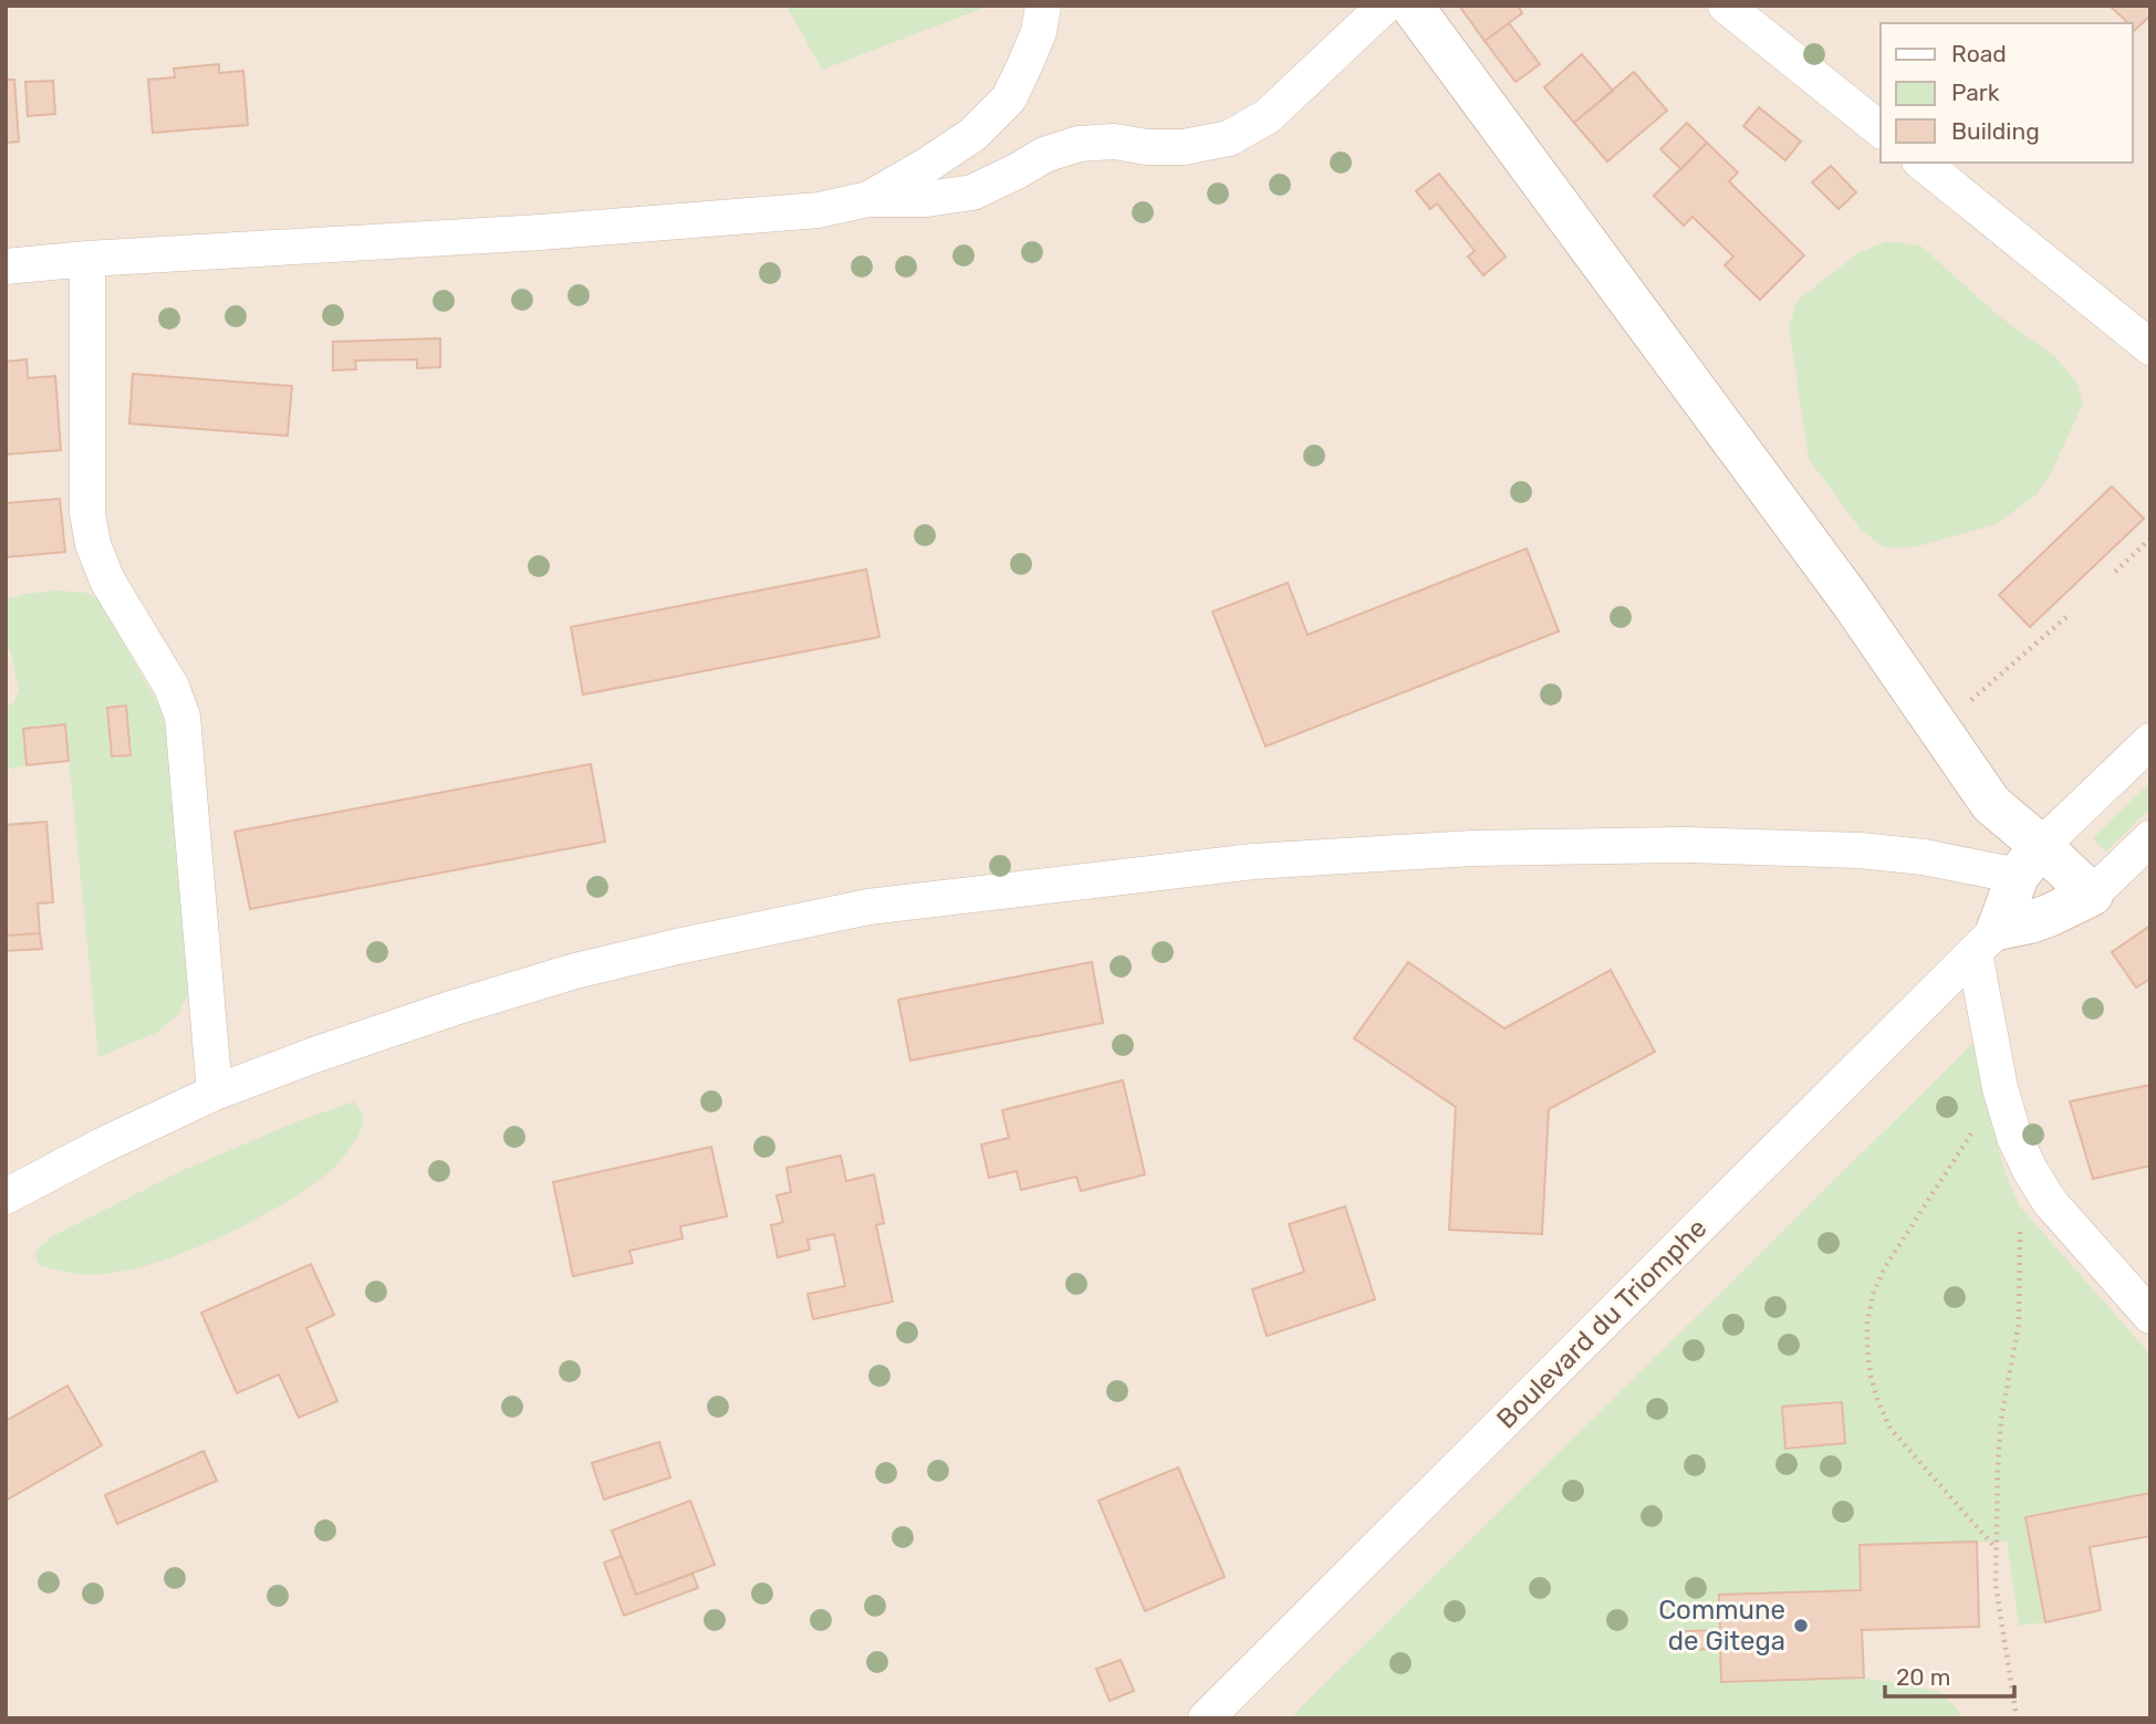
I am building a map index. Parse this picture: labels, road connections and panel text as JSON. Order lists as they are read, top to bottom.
{
  "streets": {
    "street": ["Boulevard du Triomphe"]
  },
  "places": ["Commune de Gitega"],
  "legend": ["Road", "Park", "Building"],
  "scale_bar": "20 m"
}
